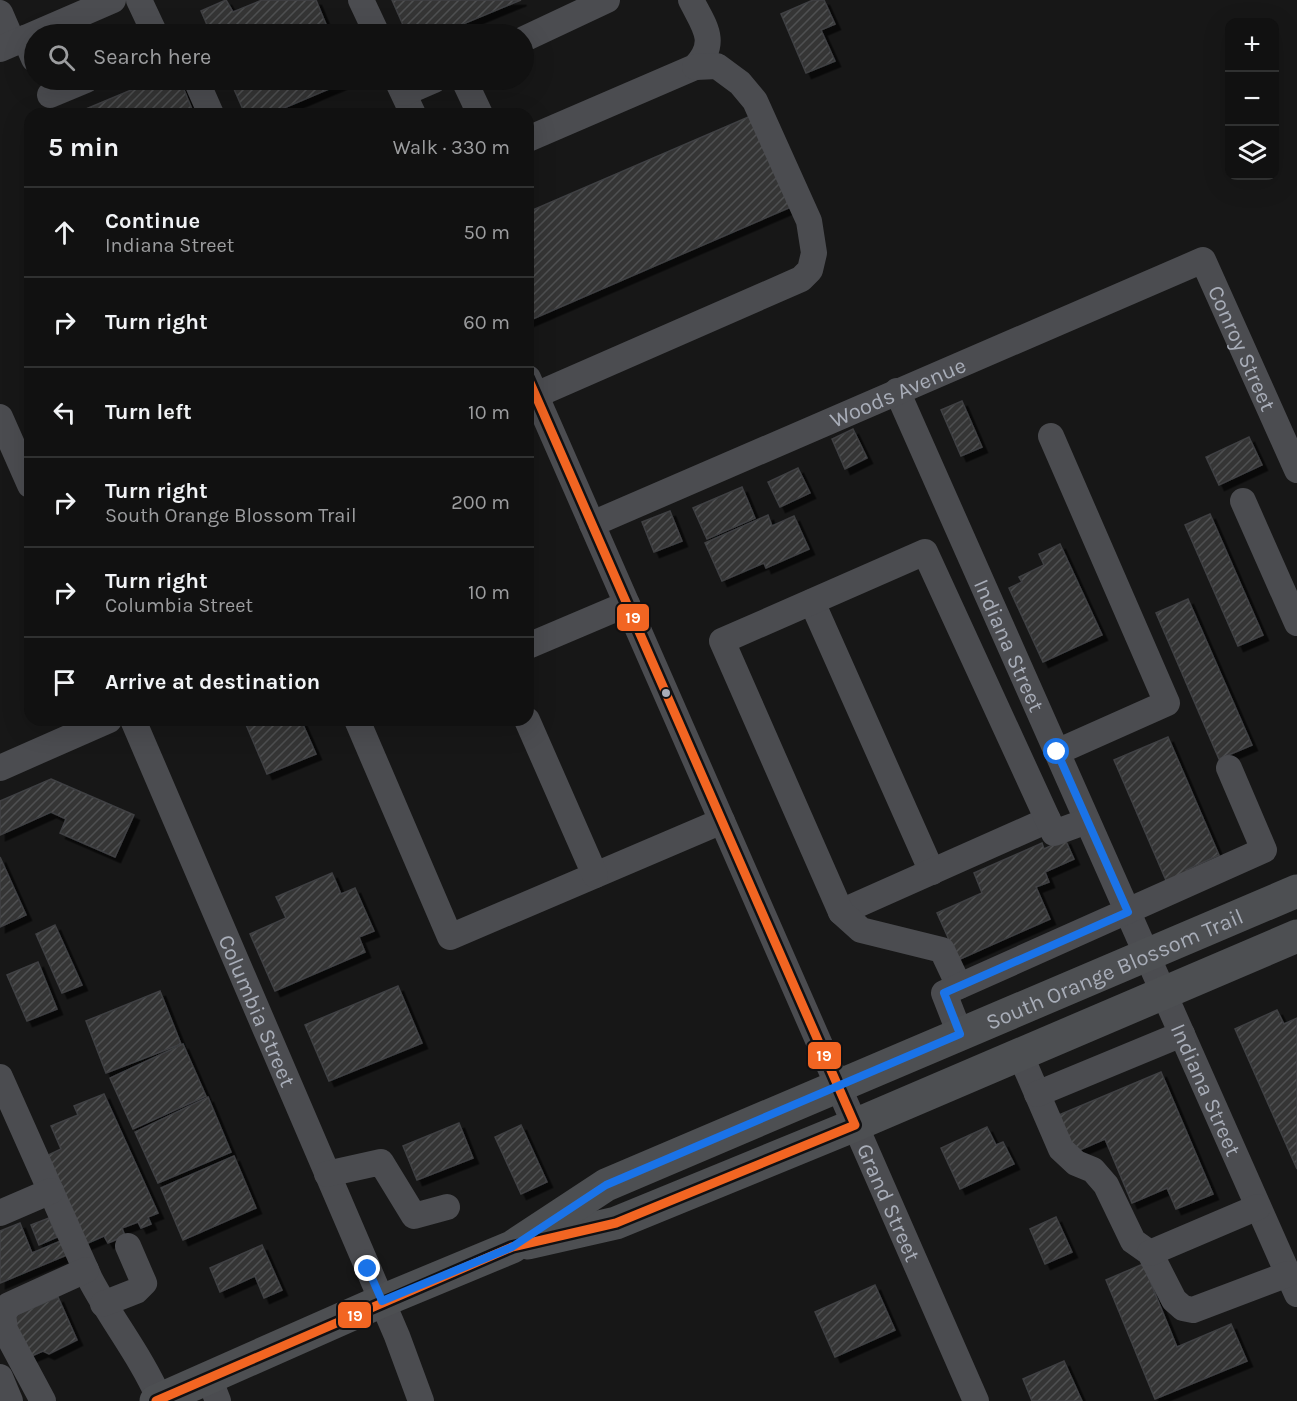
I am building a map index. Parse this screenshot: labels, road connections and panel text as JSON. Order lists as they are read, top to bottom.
{
  "streets": {
    "main road": ["South Orange Blossom Trail"],
    "street": [
      "Conroy Street",
      "Woods Avenue",
      "Indiana Street",
      "Columbia Street",
      "Grand Street"
    ]
  },
  "crossings": [
    ["Conroy Street", "Woods Avenue"],
    ["Woods Avenue", "Indiana Street"],
    ["Woods Avenue", "Grand Street"],
    ["Indiana Street", "South Orange Blossom Trail"],
    ["South Orange Blossom Trail", "Columbia Street"],
    ["South Orange Blossom Trail", "Grand Street"]
  ],
  "lines": ["transit line 19"],
  "page": {
    "map_buttons": ["+", "−"],
    "search": "Search here",
    "heading": ["5 min", "Walk · 330 m"],
    "list": [
      ["Continue", "Indiana Street", "50 m"],
      ["Turn right", "60 m"],
      ["Turn left", "10 m"],
      ["Turn right", "South Orange Blossom Trail", "200 m"],
      ["Turn right", "Columbia Street", "10 m"],
      "Arrive at destination"
    ]
  }
}
